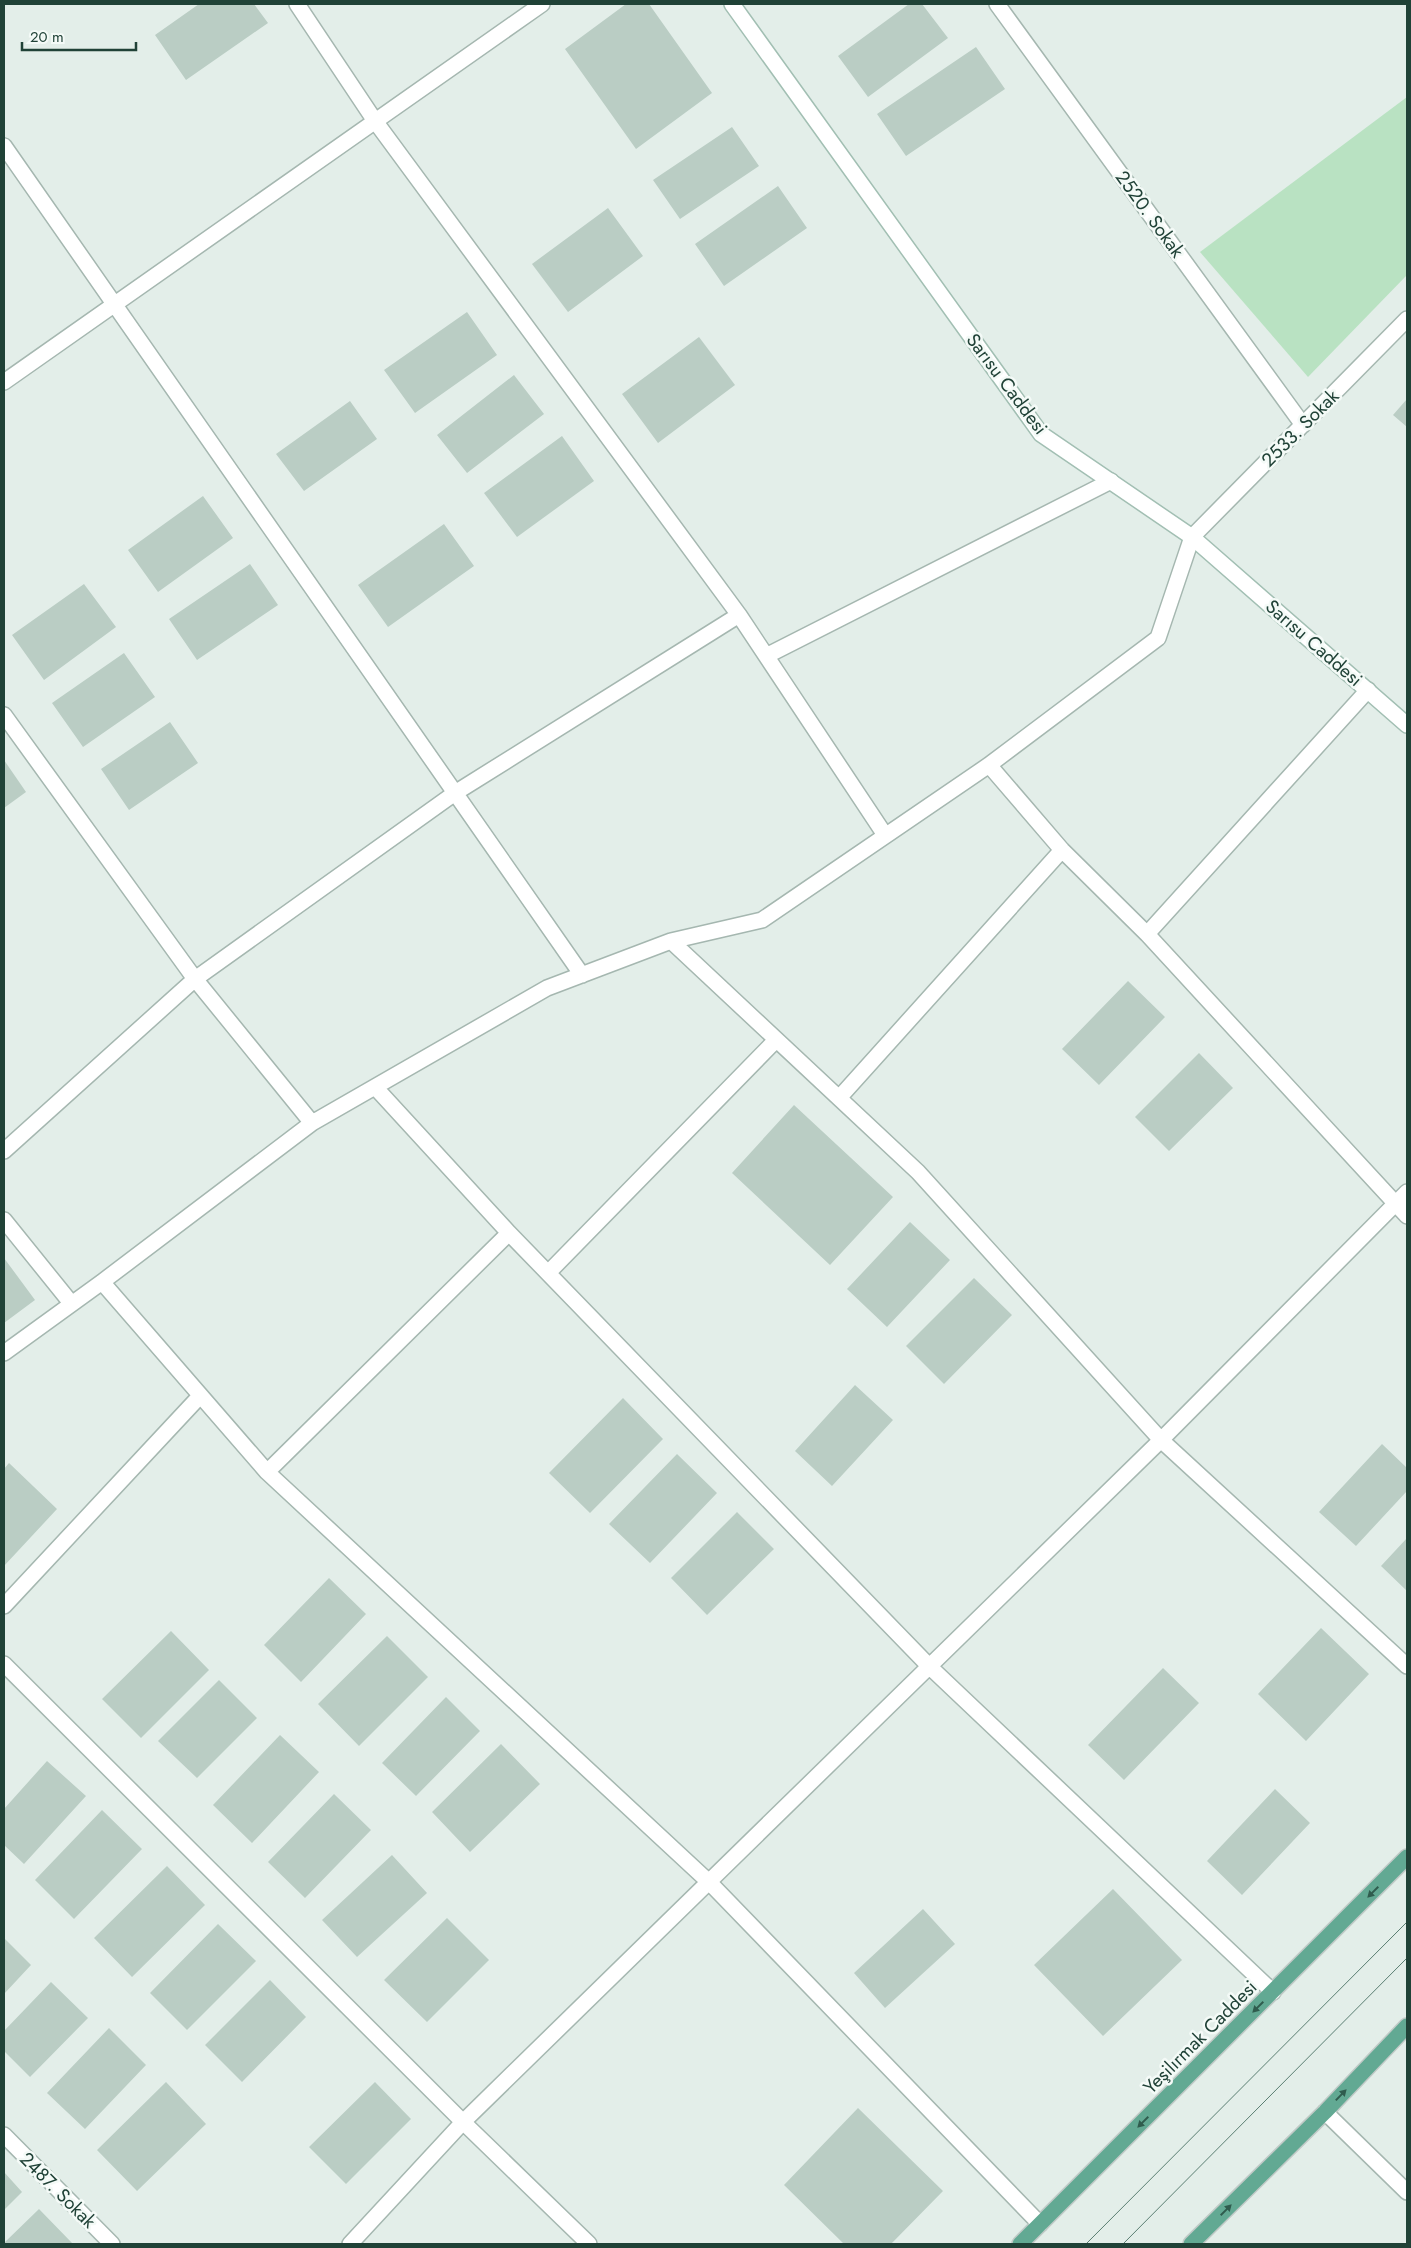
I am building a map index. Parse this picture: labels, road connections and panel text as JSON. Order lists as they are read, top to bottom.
{
  "streets": {
    "main road": ["Yeşilırmak Caddesi"],
    "street": [
      "2520. Sokak",
      "Sarısu Caddesi",
      "2533. Sokak",
      "2487. Sokak"
    ]
  },
  "crossings": [
    ["2520. Sokak", "2533. Sokak"],
    ["Sarısu Caddesi", "2533. Sokak"]
  ],
  "scale_bar": "20 m"
}
